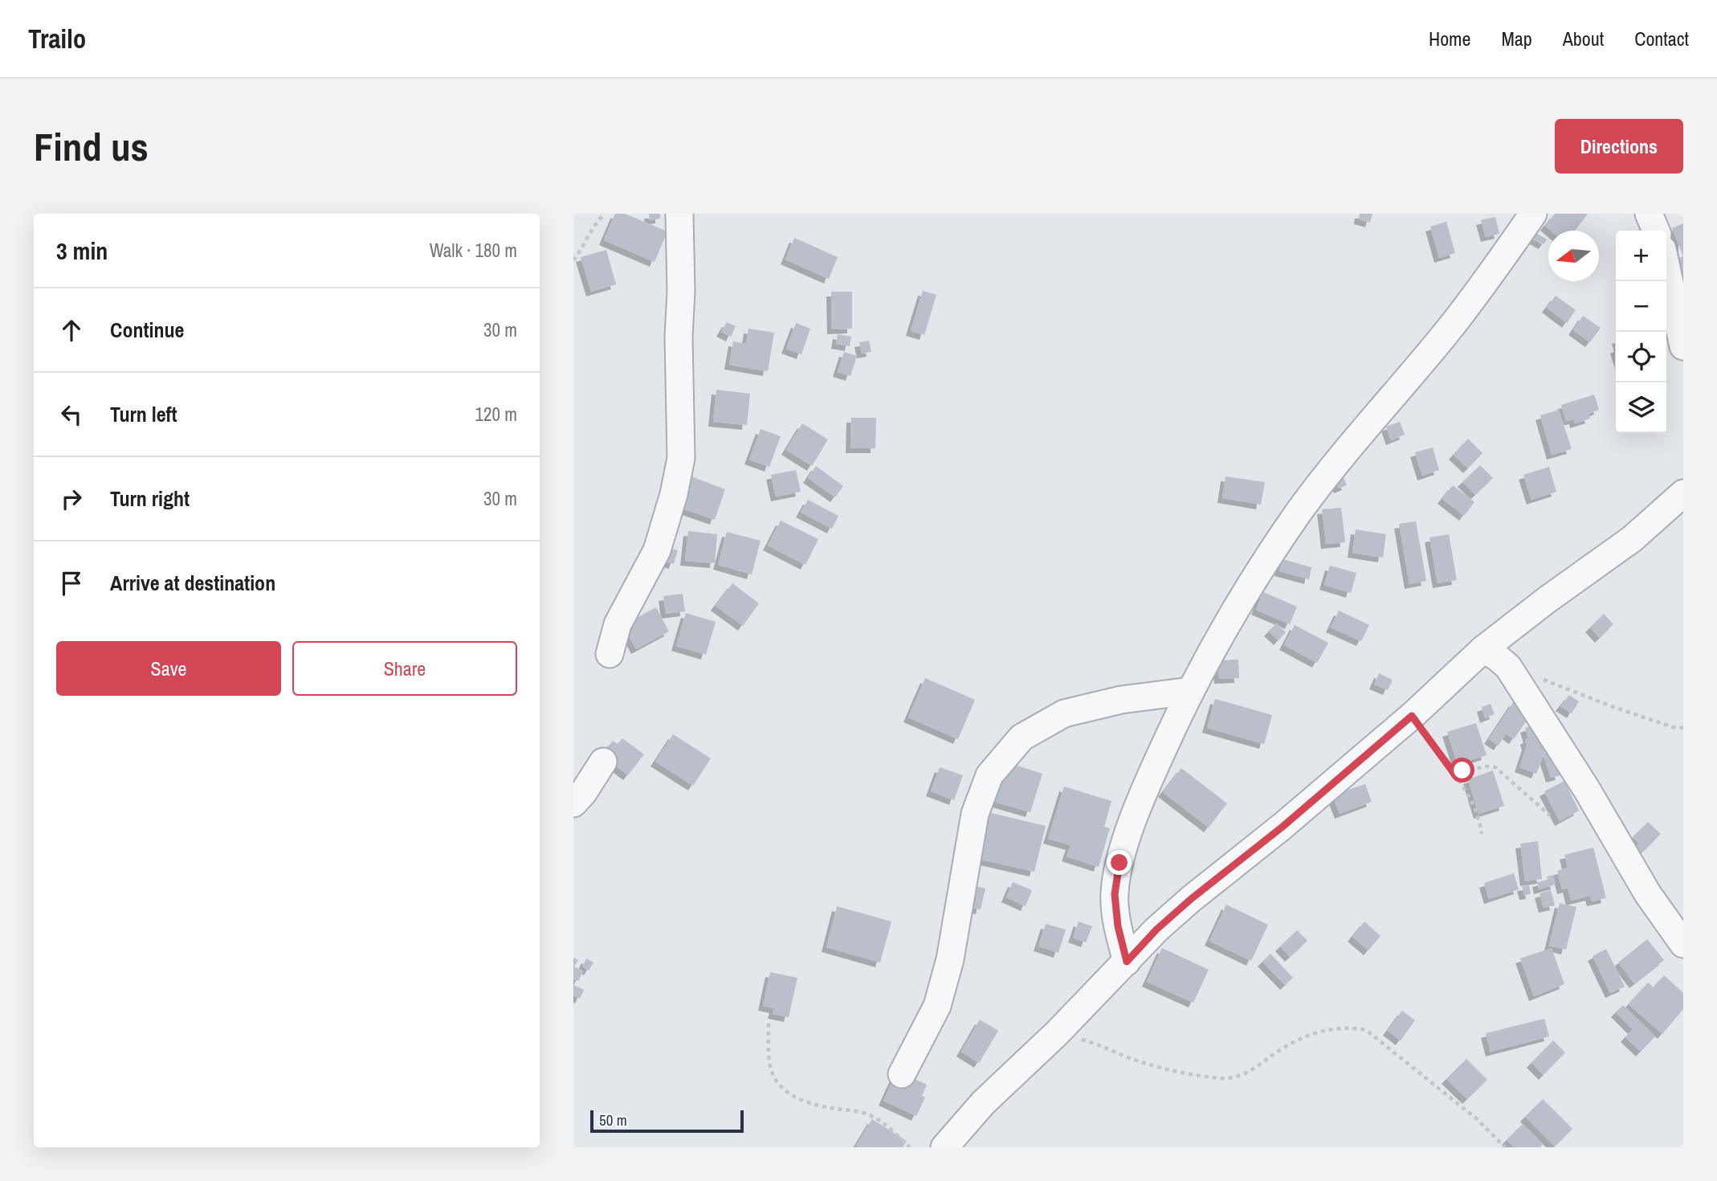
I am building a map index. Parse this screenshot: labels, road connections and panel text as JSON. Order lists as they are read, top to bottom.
{
  "scale_bar": "50 m",
  "north": "left",
  "page": {
    "header": "Trailo",
    "nav": [
      "Home",
      "Map",
      "About",
      "Contact"
    ],
    "buttons": [
      "Directions",
      ["Save", "Share"]
    ],
    "title": "Find us",
    "heading": ["3 min", "Walk · 180 m"],
    "map_buttons": ["+", "−"],
    "list": [
      ["Continue", "30 m"],
      ["Turn left", "120 m"],
      ["Turn right", "30 m"],
      "Arrive at destination"
    ],
    "scale": "50 m"
  }
}
